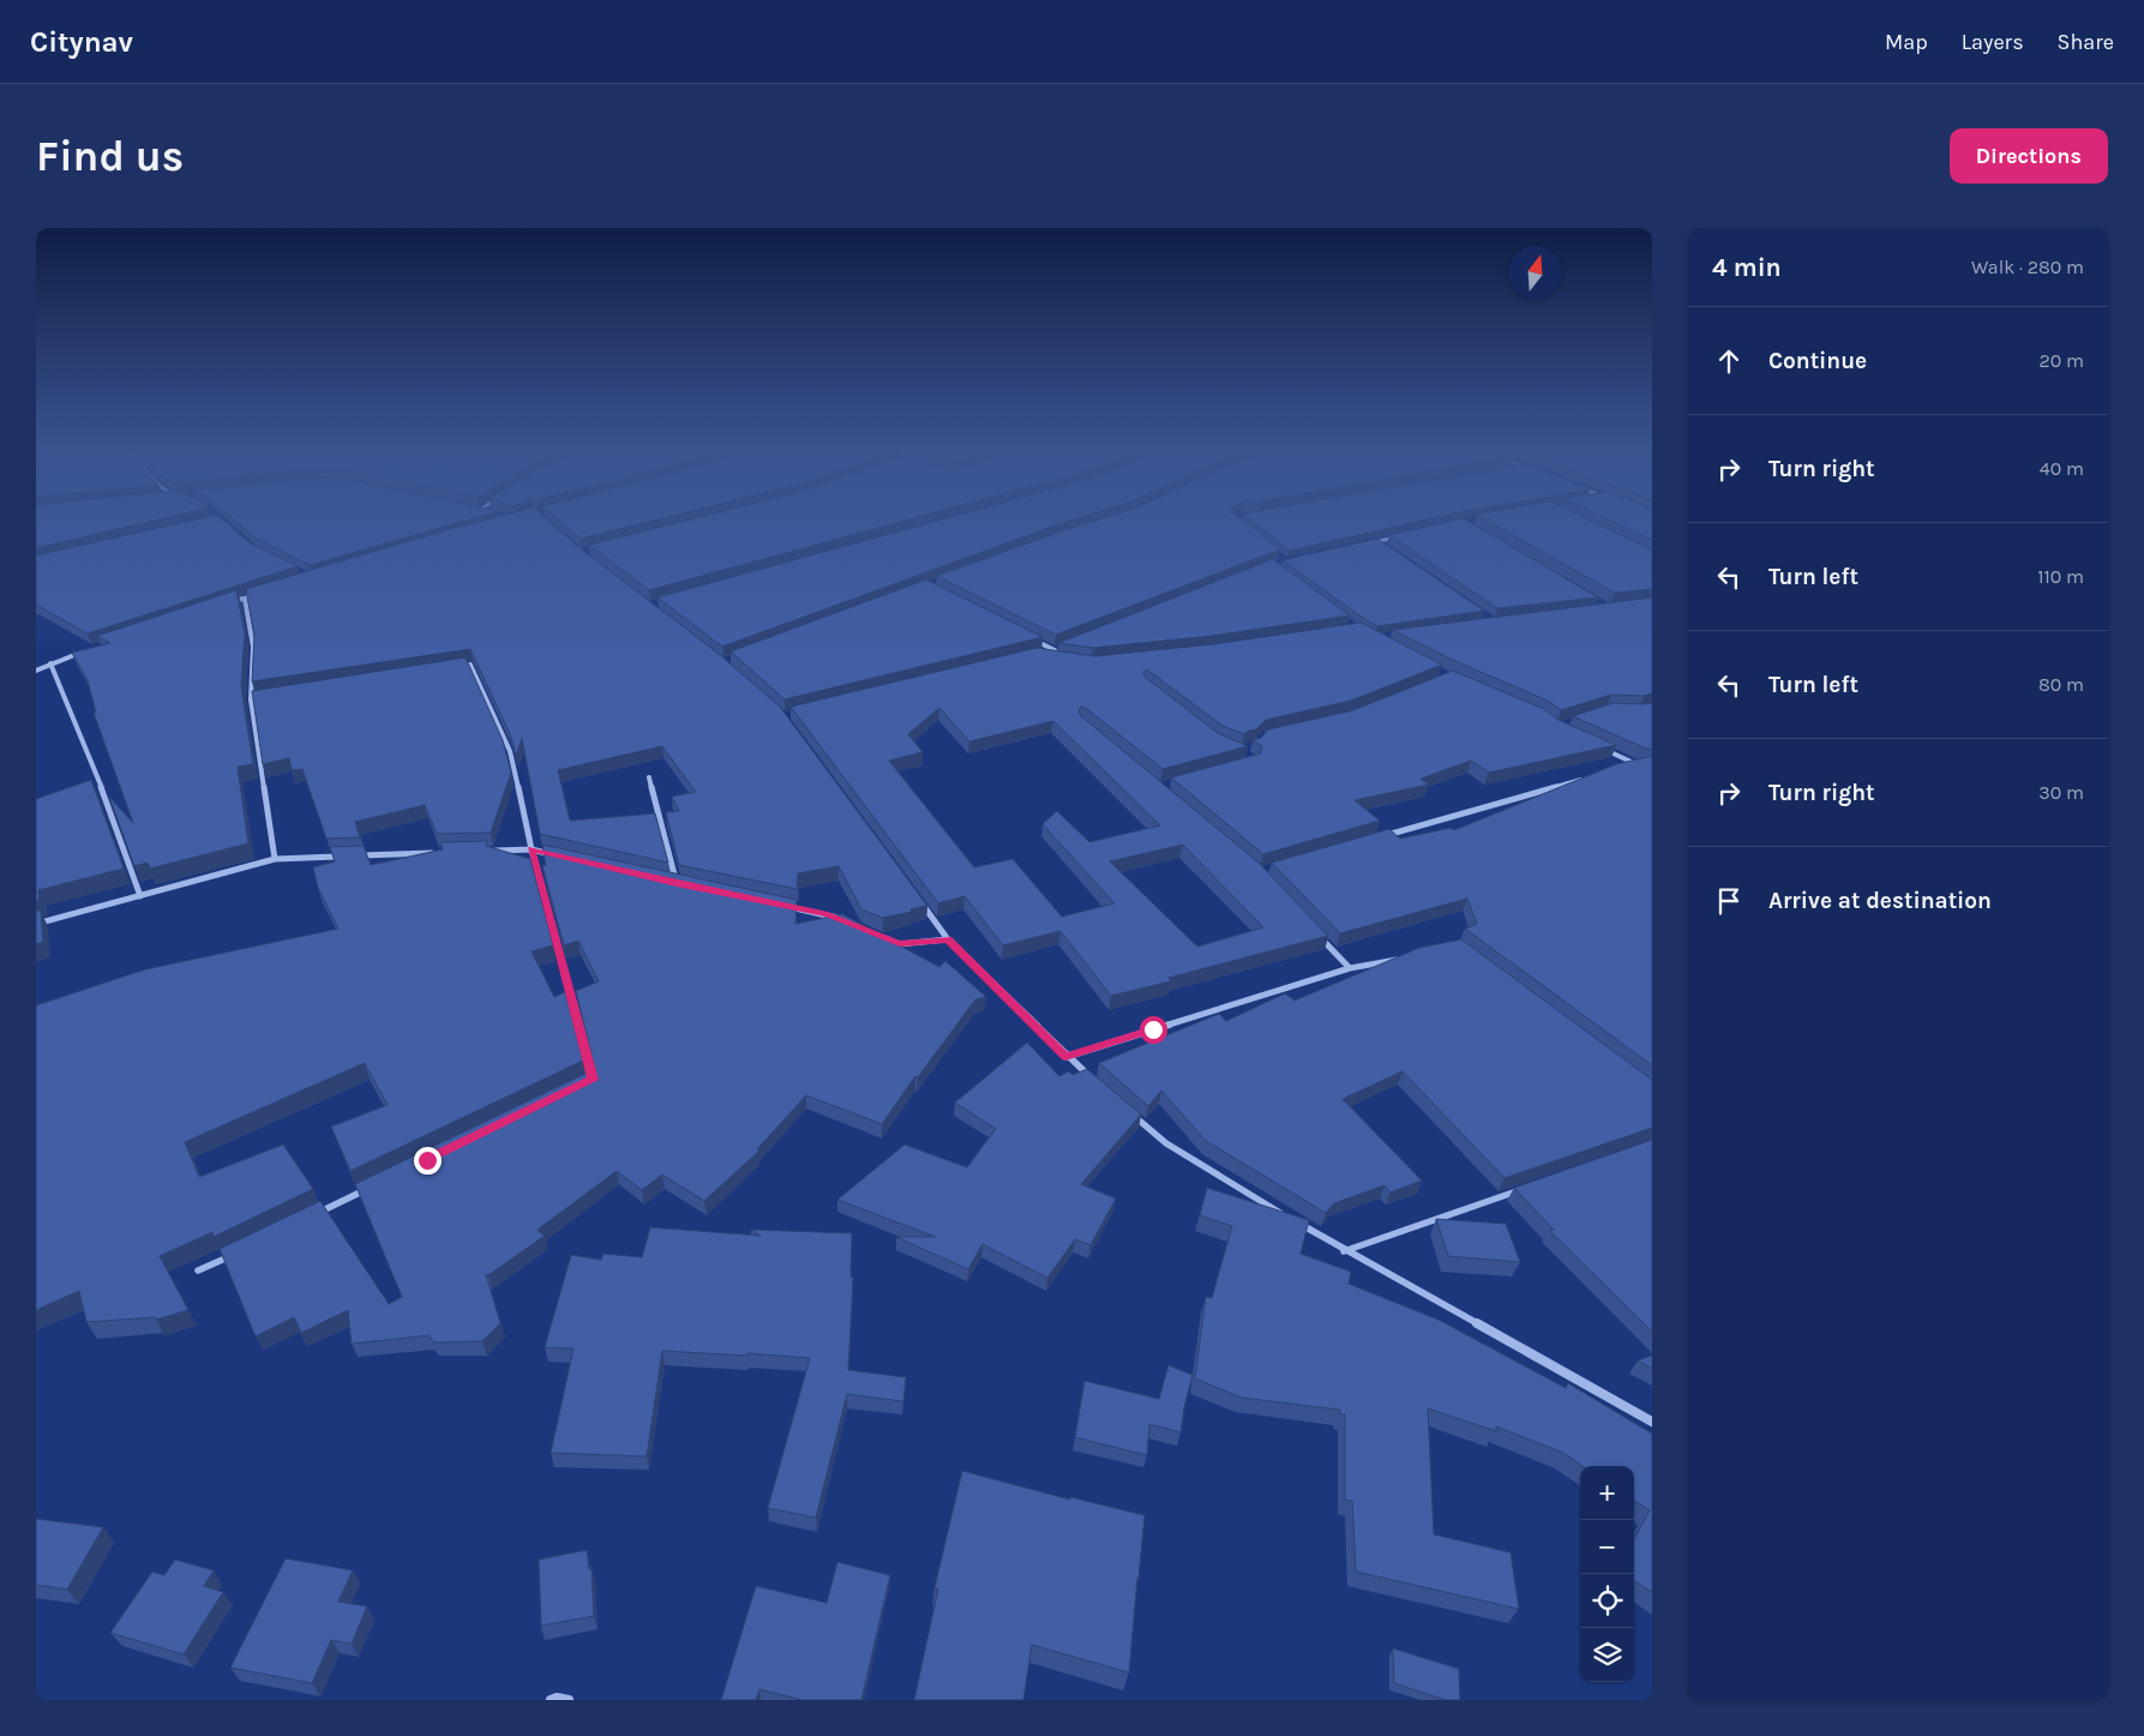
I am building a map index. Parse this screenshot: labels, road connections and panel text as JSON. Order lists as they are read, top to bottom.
{
  "north": "top",
  "page": {
    "header": "Citynav",
    "nav": ["Map", "Layers", "Share"],
    "buttons": "Directions",
    "title": "Find us",
    "heading": ["4 min", "Walk · 280 m"],
    "list": [
      ["Continue", "20 m"],
      ["Turn right", "40 m"],
      ["Turn left", "110 m"],
      ["Turn left", "80 m"],
      ["Turn right", "30 m"],
      "Arrive at destination"
    ],
    "map_buttons": ["+", "−"]
  }
}
